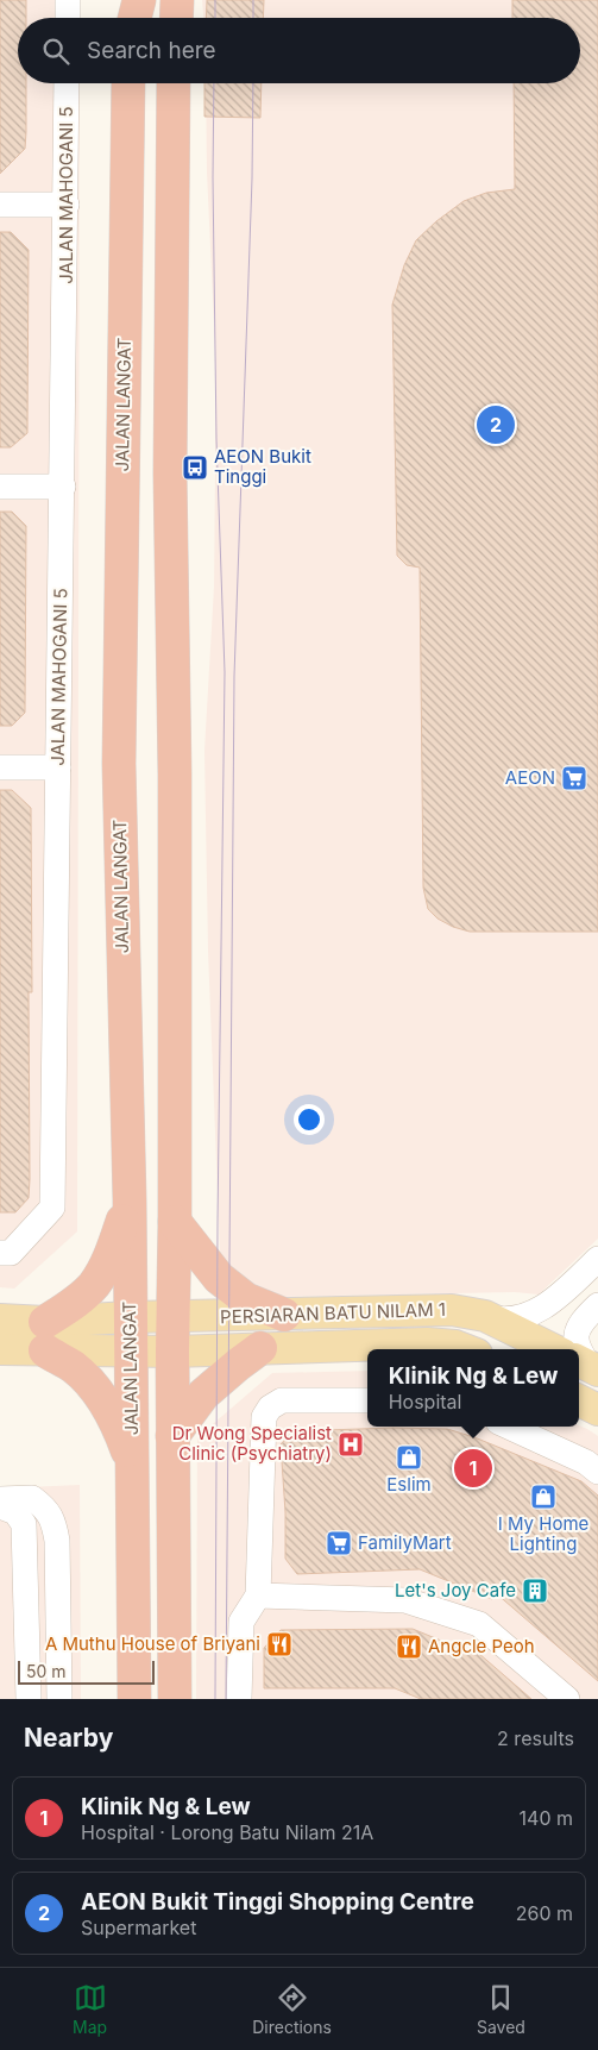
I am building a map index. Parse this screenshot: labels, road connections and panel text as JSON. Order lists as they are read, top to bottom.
{
  "streets": {
    "highway": ["JALAN LANGAT"],
    "main road": ["PERSIARAN BATU NILAM 1"],
    "street": ["JALAN MAHOGANI 5"]
  },
  "crossings": [
    ["JALAN LANGAT", "PERSIARAN BATU NILAM 1"]
  ],
  "places": {
    "bus stop": ["AEON Bukit Tinggi"],
    "supermarket": ["AEON", "FamilyMart"],
    "hospital": ["Dr Wong Specialist Clinic (Psychiatry)"],
    "shop": ["Eslim", "I My Home Lighting"],
    "building": ["Let's Joy Cafe"],
    "restaurant": ["A Muthu House of Briyani", "Angcle Peoh"]
  },
  "scale_bar": "50 m",
  "page": {
    "search": "Search here",
    "pins": ["2", "1"],
    "popup": ["Klinik Ng & Lew", "Hospital"],
    "scale": "50 m",
    "heading": ["Nearby", "2 results"],
    "list": [
      {
        "mark": "1",
        "name": "Klinik Ng & Lew",
        "note": "Hospital · Lorong Batu Nilam 21A",
        "value": "140 m"
      },
      {
        "mark": "2",
        "name": "AEON Bukit Tinggi Shopping Centre",
        "note": "Supermarket",
        "value": "260 m"
      }
    ],
    "nav": ["Map", "Directions", "Saved"]
  }
}
